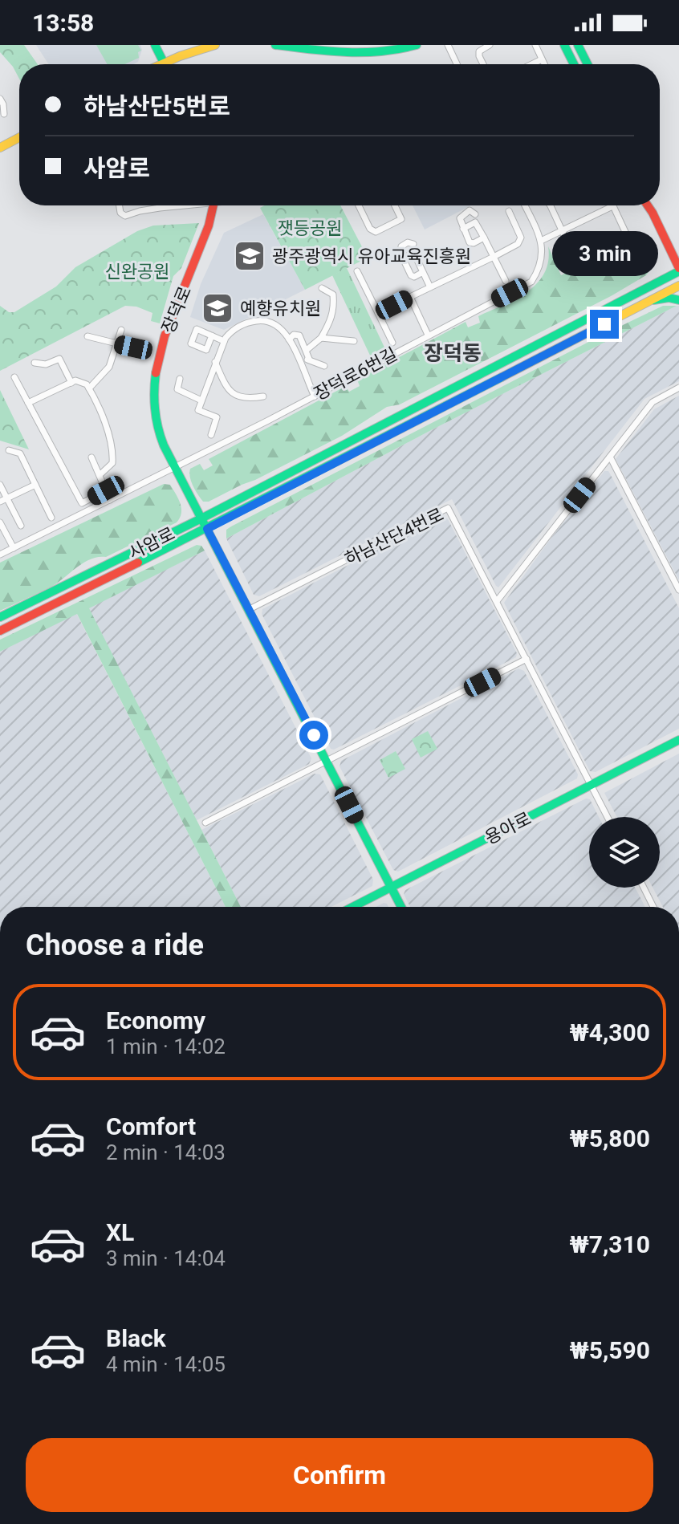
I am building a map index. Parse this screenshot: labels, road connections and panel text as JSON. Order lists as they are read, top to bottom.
{
  "streets": {
    "main road": ["장덕로", "사암로", "용아로"],
    "street": ["장덕로6번길", "하남산단4번로"]
  },
  "crossings": [
    ["장덕로", "장덕로6번길"],
    ["장덕로", "하남산단4번로"],
    ["장덕로", "사암로"],
    ["장덕로", "용아로"],
    ["하남산단4번로", "용아로"]
  ],
  "districts": ["장덕동"],
  "parks": ["잿등공원", "신완공원"],
  "places": {
    "school or university": ["광주광역시 유아교육진흥원", "예향유치원"]
  },
  "page": {
    "status": "13:58",
    "banner": ["하남산단5번로", "사암로"],
    "bubble": "3 min",
    "heading": "Choose a ride",
    "list": [
      {
        "name": "Economy",
        "note": "1 min · 14:02",
        "value": "₩4,300"
      },
      {
        "name": "Comfort",
        "note": "2 min · 14:03",
        "value": "₩5,800"
      },
      {
        "name": "XL",
        "note": "3 min · 14:04",
        "value": "₩7,310"
      },
      {
        "name": "Black",
        "note": "4 min · 14:05",
        "value": "₩5,590"
      }
    ],
    "buttons": "Confirm"
  }
}
